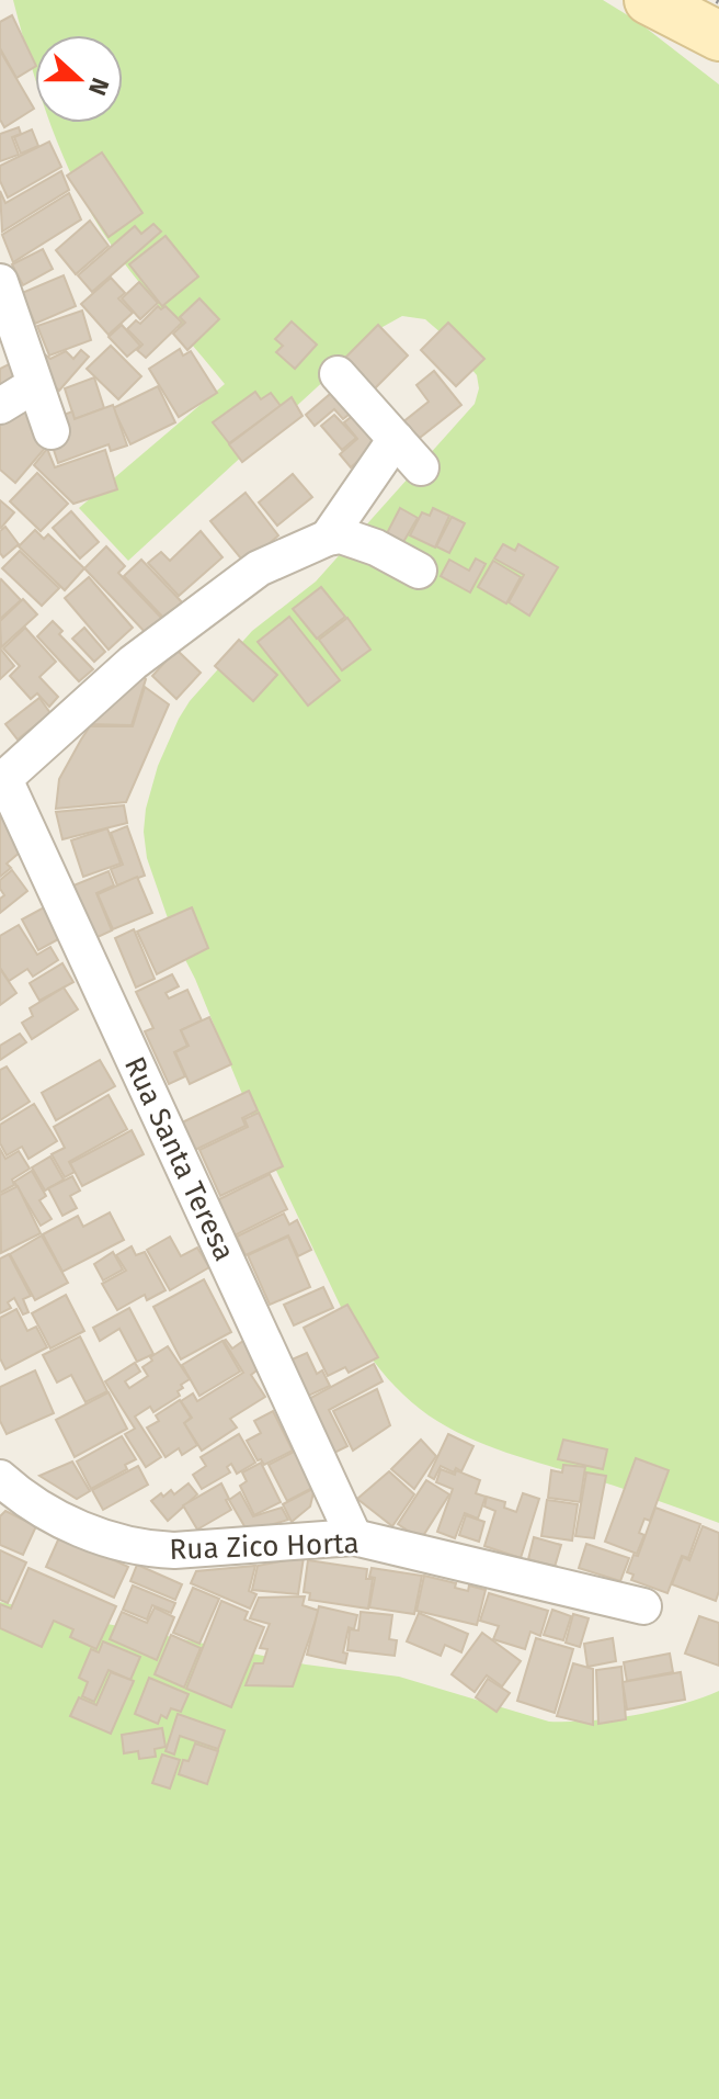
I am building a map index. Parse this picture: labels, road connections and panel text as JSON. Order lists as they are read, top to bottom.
{
  "streets": {
    "street": ["Rua Santa Teresa", "Rua Zico Horta"]
  },
  "crossings": [
    ["Rua Santa Teresa", "Rua Zico Horta"]
  ],
  "north": "right"
}
